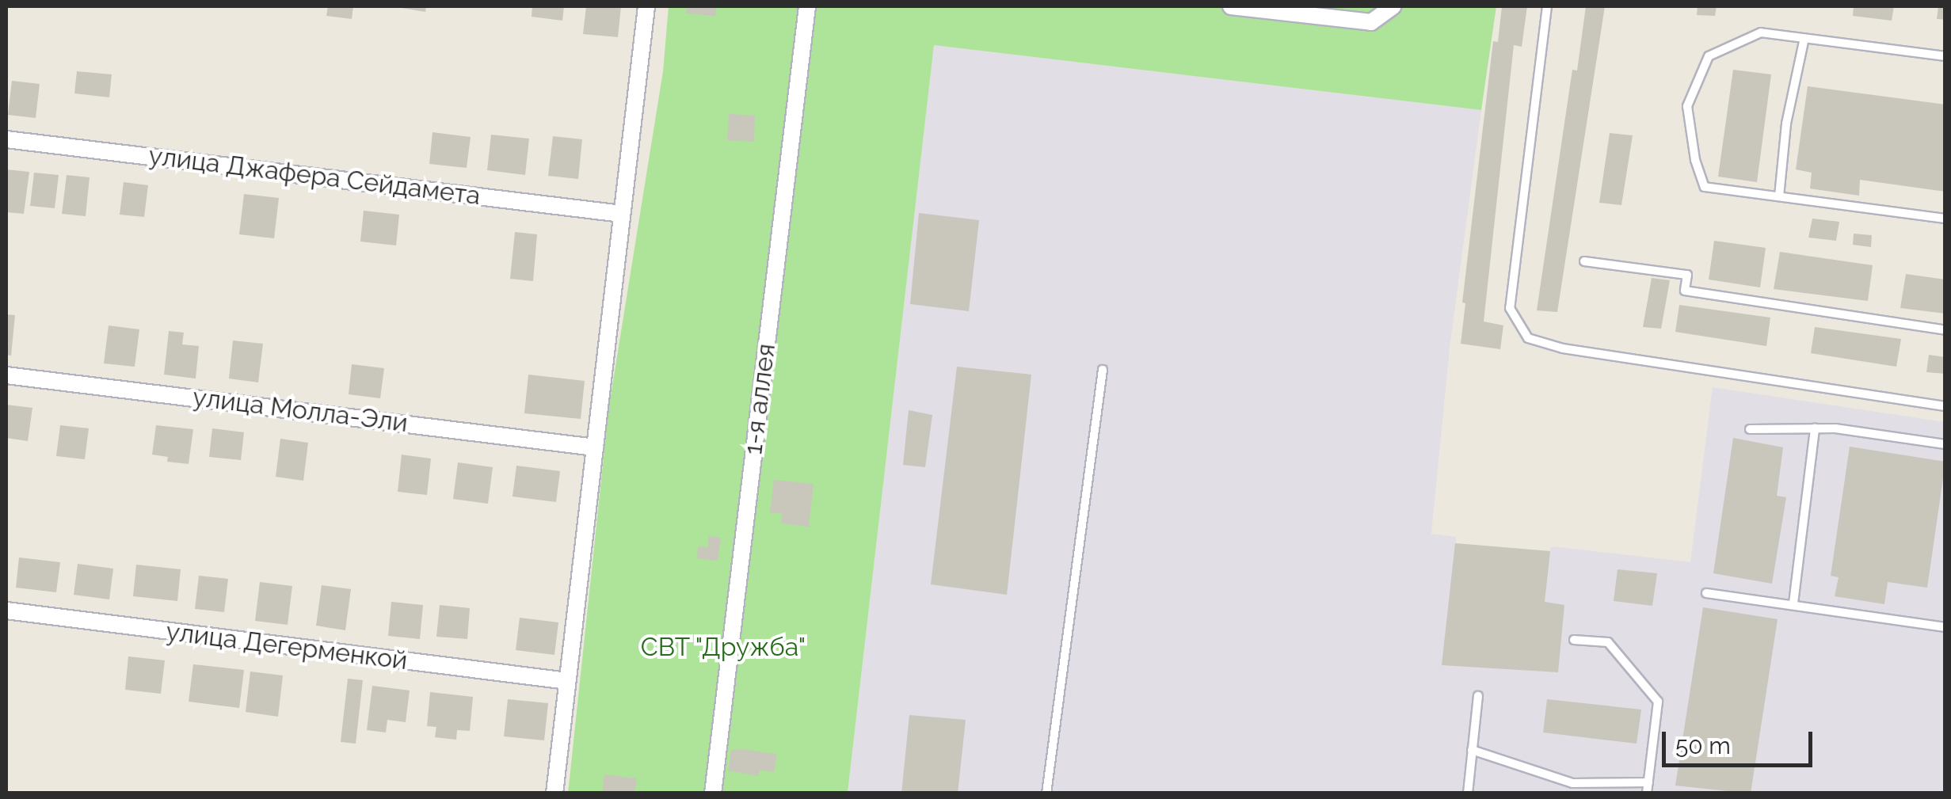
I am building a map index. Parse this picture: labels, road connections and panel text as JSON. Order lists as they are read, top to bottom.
{
  "streets": {
    "street": [
      "улица Джафера Сейдамета",
      "1-я аллея",
      "улица Молла-Эли",
      "улица Дегерменкой"
    ]
  },
  "parks": ["СВТ \"Дружба\""],
  "scale_bar": "50 m"
}
